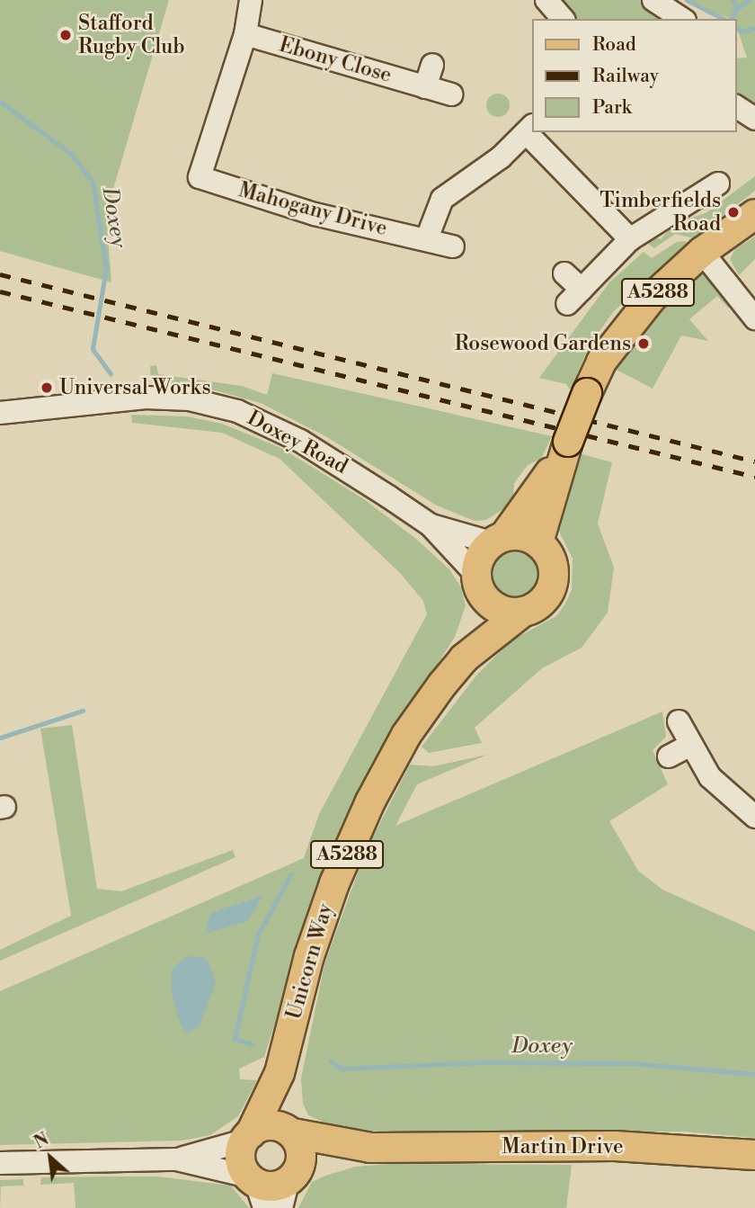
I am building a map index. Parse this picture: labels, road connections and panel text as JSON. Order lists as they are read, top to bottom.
{
  "streets": {
    "main road": ["A5288", "Unicorn Way", "Martin Drive"],
    "street": ["Ebony Close", "Mahogany Drive", "Doxey Road"]
  },
  "crossings": [
    ["Ebony Close", "Mahogany Drive"],
    ["A5288", "Doxey Road"],
    ["A5288", "Unicorn Way"],
    ["A5288", "Martin Drive"],
    ["Doxey Road", "Unicorn Way"],
    ["Unicorn Way", "Martin Drive"]
  ],
  "water": ["Doxey"],
  "places": [
    "Stafford Rugby Club",
    "Timberfields Road",
    "Rosewood Gardens",
    "Universal Works"
  ],
  "legend": ["Road", "Railway", "Park"],
  "north": "top left"
}
